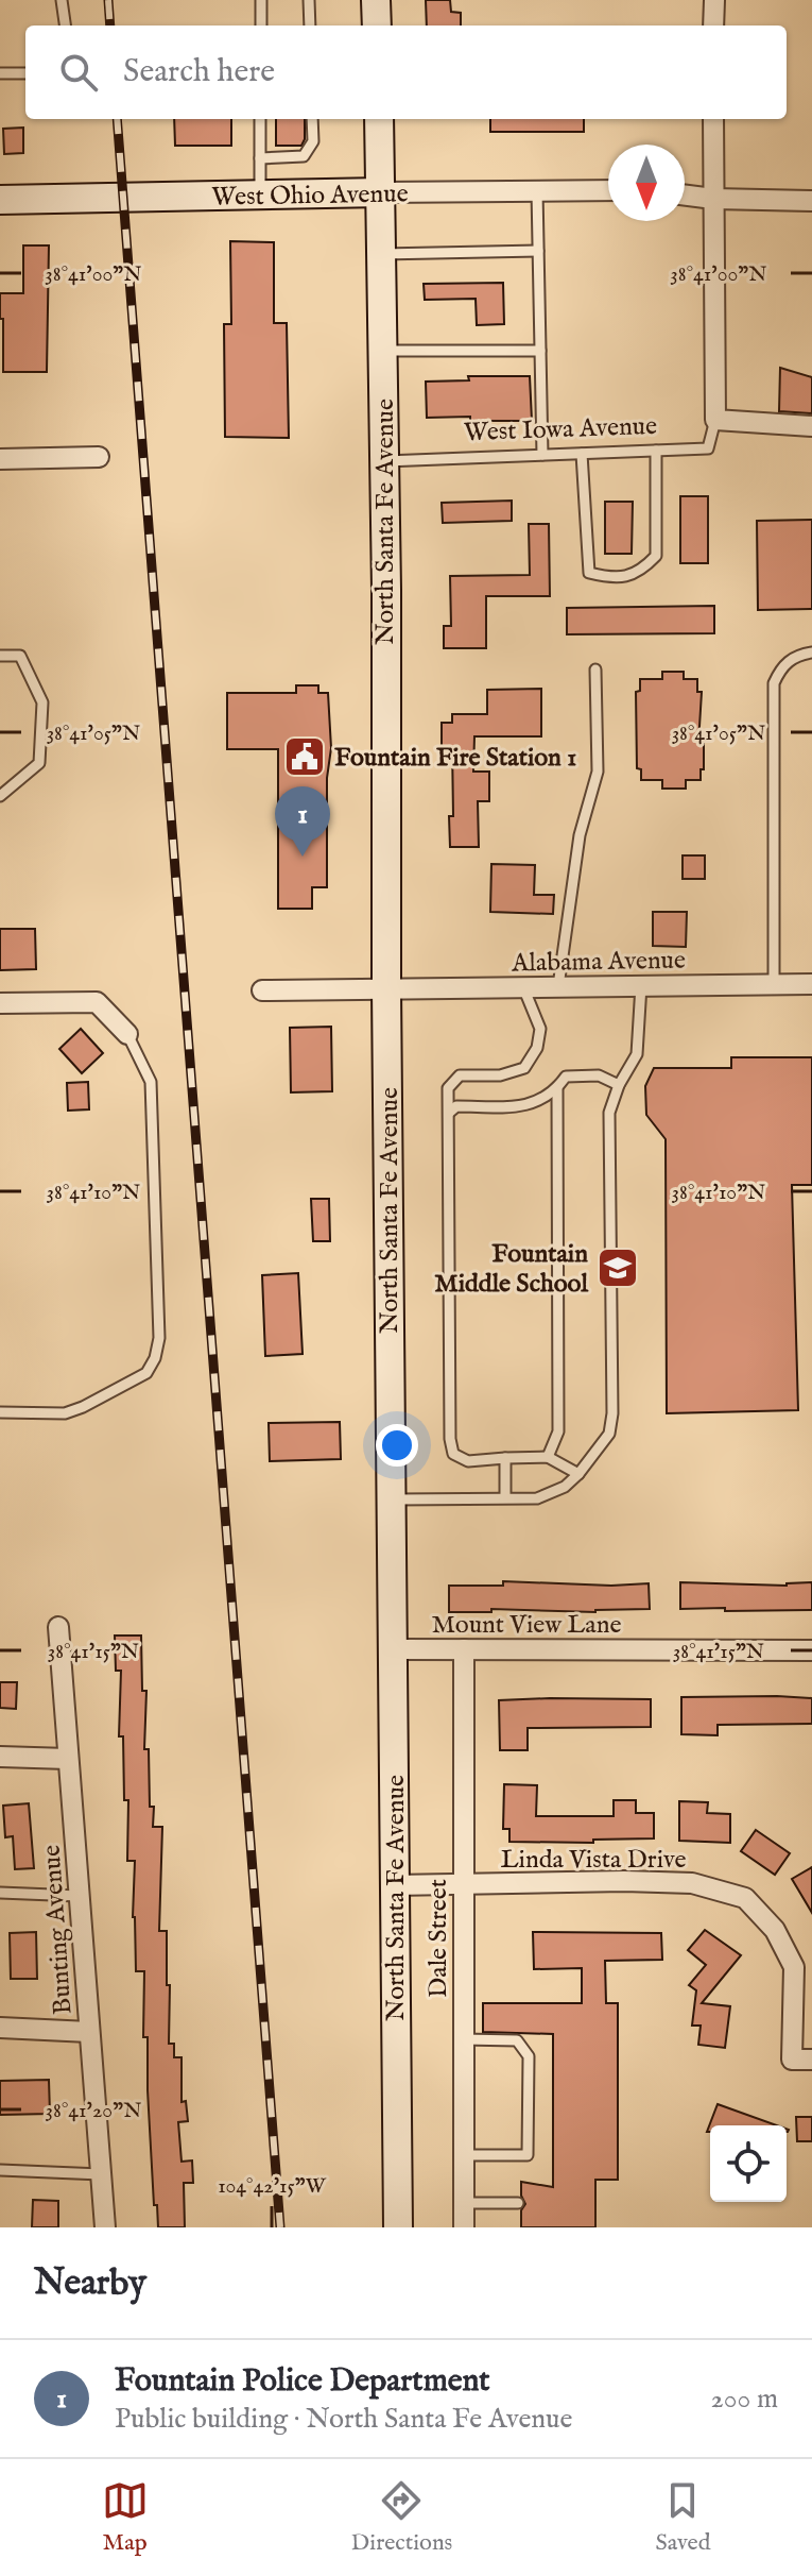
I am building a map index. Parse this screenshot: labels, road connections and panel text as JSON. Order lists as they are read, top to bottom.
{
  "streets": {
    "main road": ["West Ohio Avenue", "North Santa Fe Avenue"],
    "street": [
      "Alabama Avenue",
      "Mount View Lane",
      "Linda Vista Drive",
      "Bunting Avenue",
      "Dale Street"
    ],
    "lane": ["West Iowa Avenue"]
  },
  "crossings": [
    ["West Ohio Avenue", "North Santa Fe Avenue"],
    ["West Iowa Avenue", "North Santa Fe Avenue"],
    ["North Santa Fe Avenue", "Alabama Avenue"],
    ["North Santa Fe Avenue", "Mount View Lane"],
    ["North Santa Fe Avenue", "Linda Vista Drive"],
    ["Mount View Lane", "Dale Street"],
    ["Linda Vista Drive", "Dale Street"]
  ],
  "places": {
    "public building": ["Fountain Fire Station 1"],
    "school or university": ["Fountain Middle School"]
  },
  "north": "bottom",
  "page": {
    "search": "Search here",
    "pins": "1",
    "heading": "Nearby",
    "list": [
      {
        "mark": "1",
        "name": "Fountain Police Department",
        "note": "Public building · North Santa Fe Avenue",
        "value": "200 m"
      }
    ],
    "nav": ["Map", "Directions", "Saved"]
  },
  "coordinates": [
    "38°41'00\"N",
    "38°41'05\"N",
    "38°41'10\"N",
    "38°41'15\"N",
    "38°41'20\"N",
    "104°42'15\"W"
  ]
}
